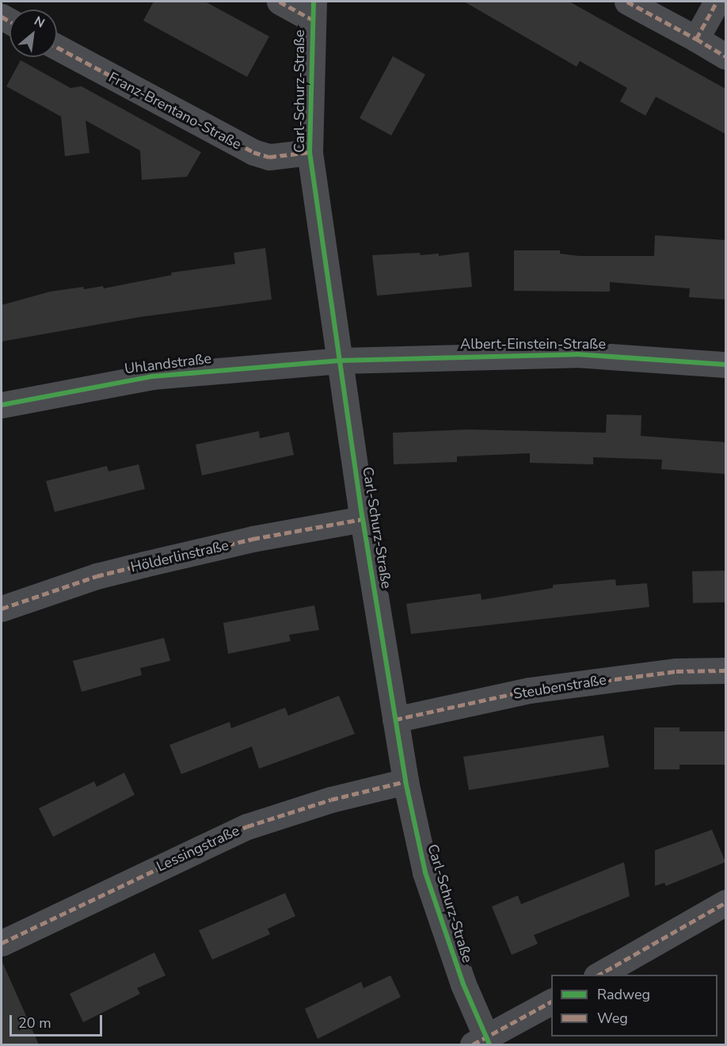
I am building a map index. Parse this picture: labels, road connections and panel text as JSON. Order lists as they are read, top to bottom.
{
  "streets": {
    "street": [
      "Carl-Schurz-Straße",
      "Franz-Brentano-Straße",
      "Albert-Einstein-Straße",
      "Uhlandstraße",
      "Hölderlinstraße",
      "Steubenstraße",
      "Lessingstraße"
    ]
  },
  "crossings": [
    ["Carl-Schurz-Straße", "Franz-Brentano-Straße"],
    ["Carl-Schurz-Straße", "Albert-Einstein-Straße"],
    ["Carl-Schurz-Straße", "Uhlandstraße"],
    ["Carl-Schurz-Straße", "Hölderlinstraße"],
    ["Carl-Schurz-Straße", "Steubenstraße"],
    ["Carl-Schurz-Straße", "Lessingstraße"],
    ["Albert-Einstein-Straße", "Uhlandstraße"]
  ],
  "legend": ["Radweg", "Weg"],
  "scale_bar": "20 m",
  "north": "top right"
}
